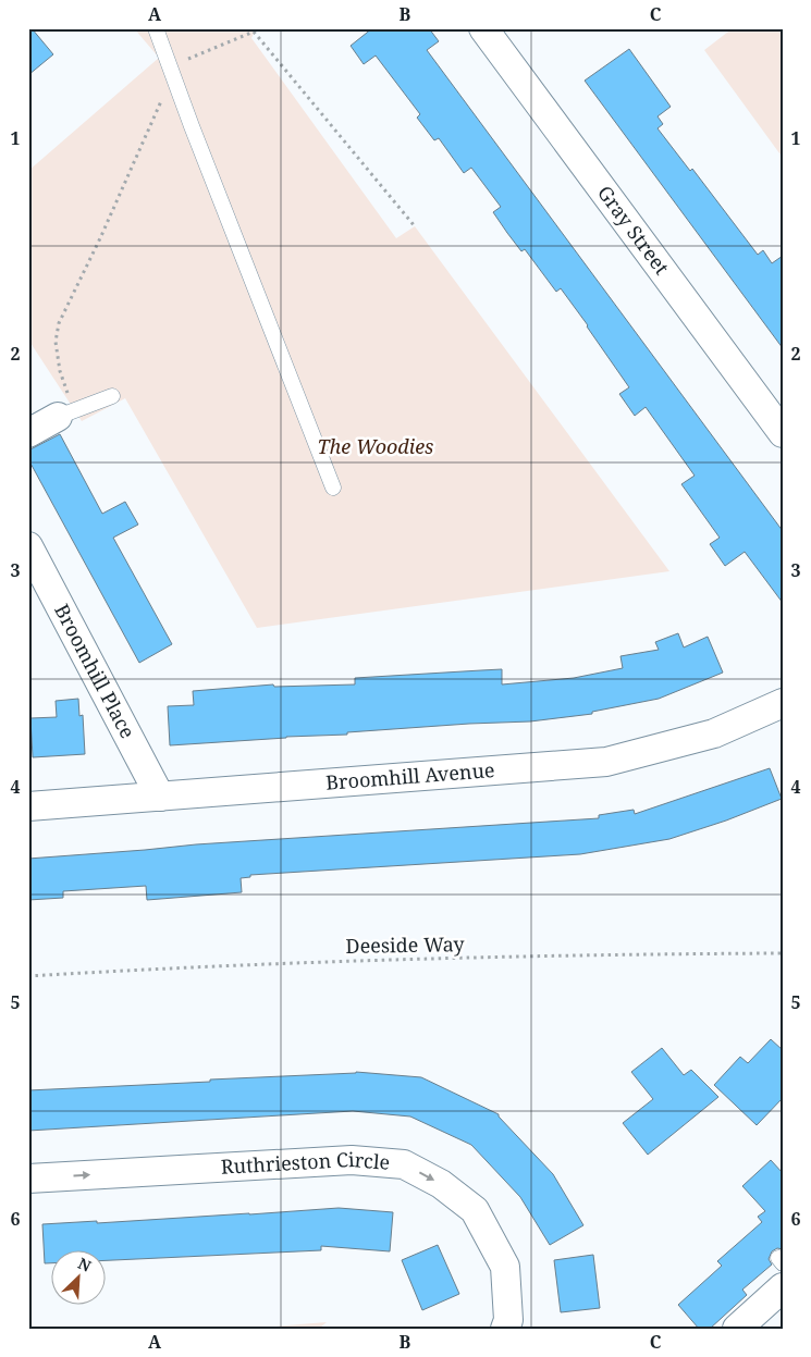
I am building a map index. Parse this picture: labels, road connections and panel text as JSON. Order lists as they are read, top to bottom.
{
  "streets": {
    "street": [
      "Gray Street",
      "Broomhill Place",
      "Broomhill Avenue",
      "Ruthrieston Circle"
    ],
    "path": ["Deeside Way"]
  },
  "crossings": [
    ["Broomhill Place", "Broomhill Avenue"]
  ],
  "one_way": ["Ruthrieston Circle"],
  "parks": ["The Woodies"],
  "north": "top right",
  "grid": {
    "columns": ["A", "B", "C"],
    "rows": [
      "1",
      "2",
      "3",
      "4",
      "5",
      "6"
    ]
  }
}
